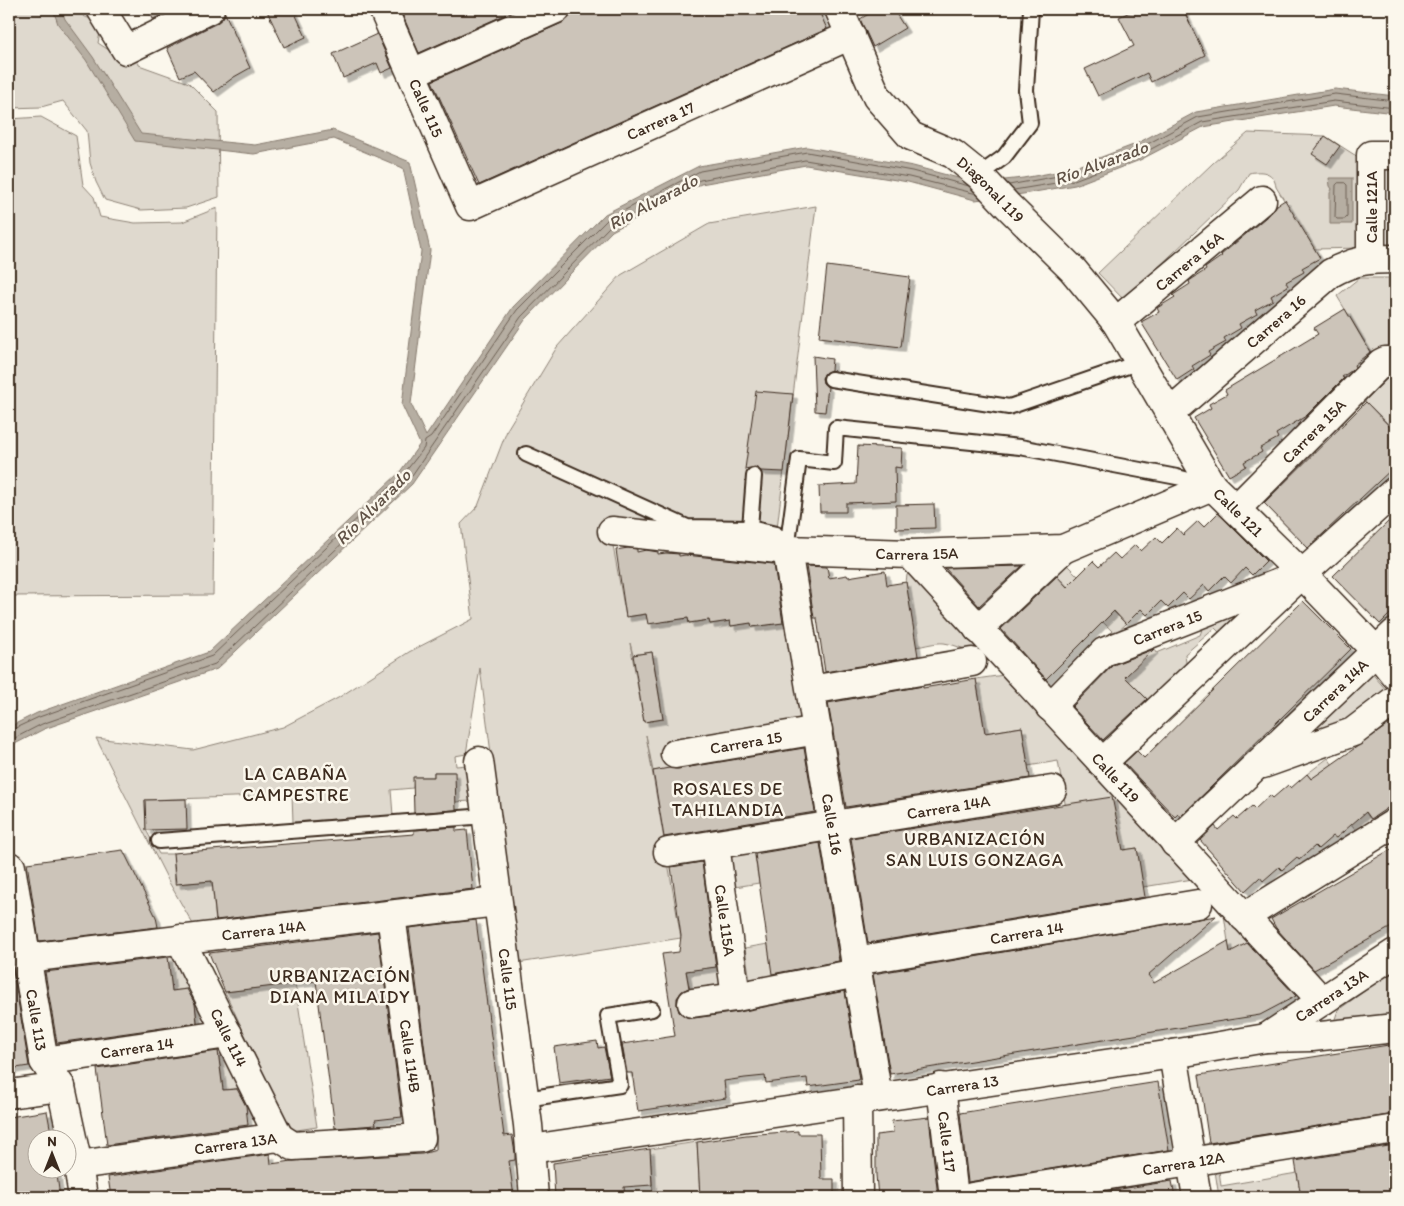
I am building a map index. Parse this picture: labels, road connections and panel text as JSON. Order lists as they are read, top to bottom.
{
  "streets": {
    "street": [
      "Calle 115",
      "Carrera 17",
      "Diagonal 119",
      "Calle 121A",
      "Carrera 16A",
      "Carrera 16",
      "Carrera 15A",
      "Calle 121",
      "Carrera 15",
      "Carrera 14A",
      "Calle 119",
      "Calle 116",
      "Calle 115A",
      "Carrera 14",
      "Carrera 13A",
      "Calle 113",
      "Calle 114",
      "Calle 114B",
      "Carrera 13",
      "Calle 117",
      "Carrera 12A"
    ]
  },
  "crossings": [
    ["Calle 115", "Carrera 17"],
    ["Calle 115", "Carrera 14A"],
    ["Calle 115", "Carrera 13"],
    ["Carrera 17", "Diagonal 119"],
    ["Diagonal 119", "Carrera 16A"],
    ["Diagonal 119", "Calle 121"],
    ["Calle 121A", "Carrera 16"],
    ["Carrera 16A", "Calle 121"],
    ["Carrera 16", "Calle 121"],
    ["Carrera 15A", "Calle 121"],
    ["Carrera 15A", "Calle 119"],
    ["Carrera 15A", "Calle 116"],
    ["Calle 121", "Carrera 15"],
    ["Calle 121", "Carrera 14A"],
    ["Carrera 15", "Calle 119"],
    ["Carrera 15", "Calle 116"],
    ["Carrera 14A", "Calle 119"],
    ["Carrera 14A", "Calle 116"],
    ["Carrera 14A", "Calle 115A"],
    ["Carrera 14A", "Calle 113"],
    ["Carrera 14A", "Calle 114"],
    ["Carrera 14A", "Calle 114B"],
    ["Calle 119", "Carrera 13A"],
    ["Calle 116", "Carrera 14"],
    ["Calle 116", "Carrera 13"],
    ["Calle 115A", "Carrera 14"],
    ["Carrera 14", "Calle 113"],
    ["Carrera 14", "Calle 114"],
    ["Carrera 13A", "Calle 113"],
    ["Carrera 13A", "Calle 114"],
    ["Carrera 13A", "Calle 114B"],
    ["Carrera 13A", "Carrera 13"],
    ["Carrera 13", "Calle 117"]
  ],
  "districts": [
    "LA CABAÑA CAMPESTRE",
    "ROSALES DE TAHILANDIA",
    "URBANIZACIÓN SAN LUIS GONZAGA",
    "URBANIZACIÓN DIANA MILAIDY"
  ],
  "water": ["Río Alvarado"],
  "north": "top"
}
